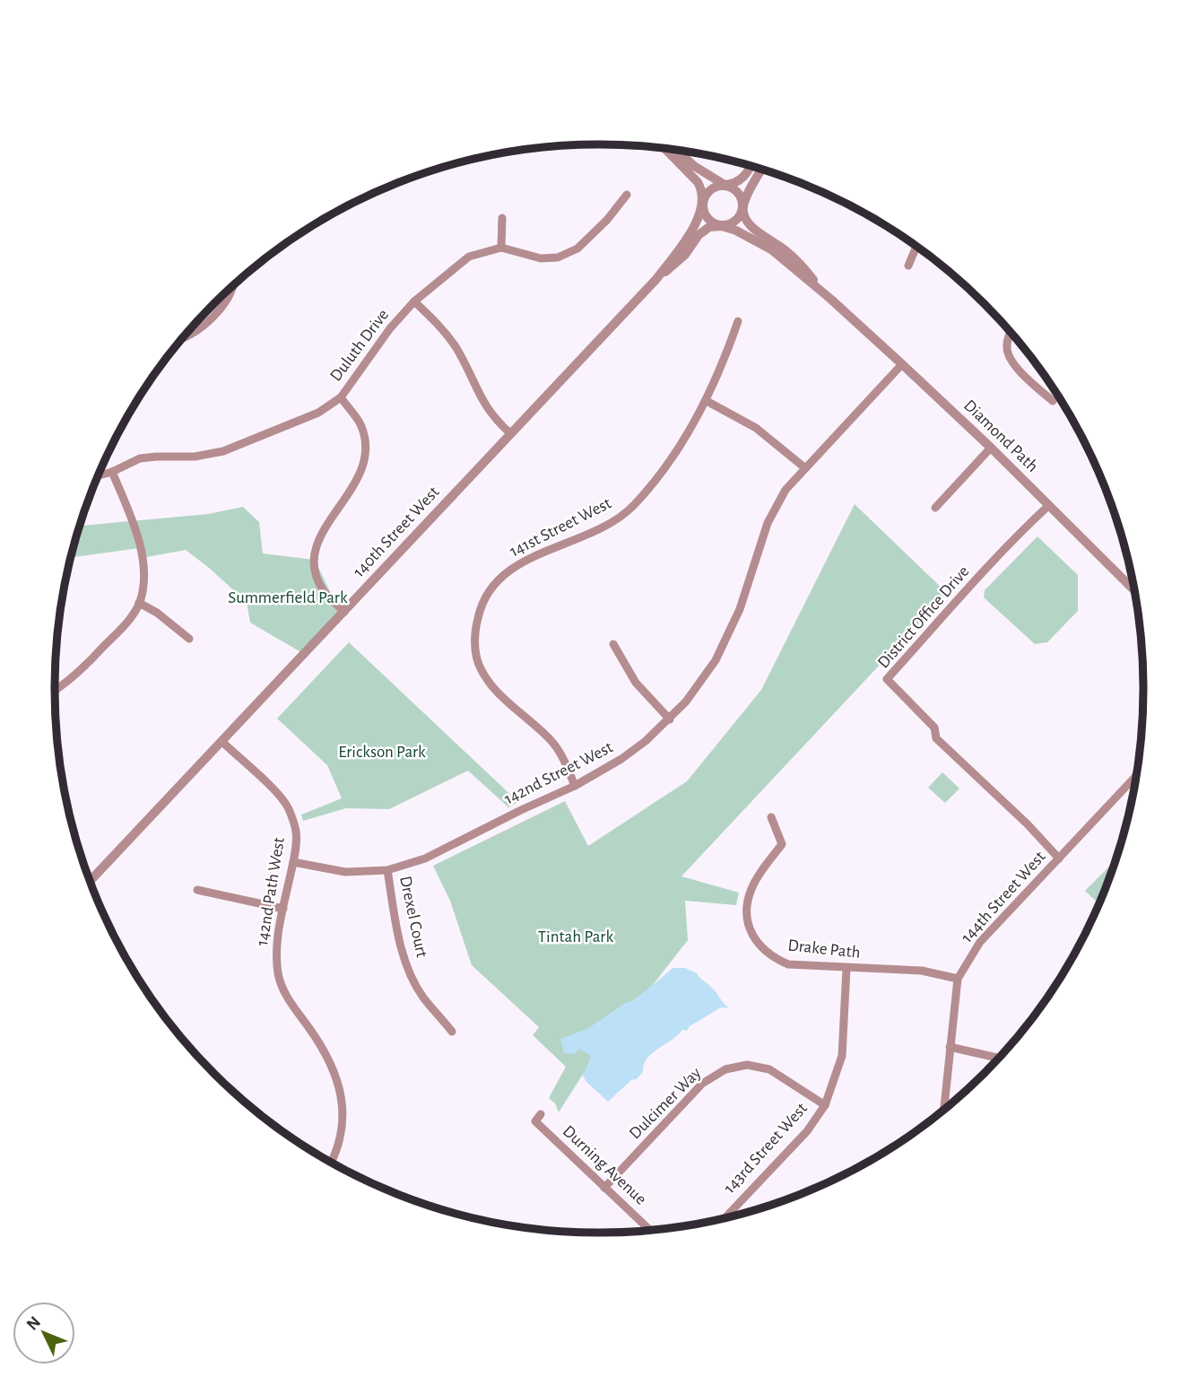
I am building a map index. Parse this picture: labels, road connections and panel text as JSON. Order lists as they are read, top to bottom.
{
  "streets": {
    "street": [
      "Duluth Drive",
      "Diamond Path",
      "141st Street West",
      "140th Street West",
      "District Office Drive",
      "142nd Street West",
      "142nd Path West",
      "144th Street West",
      "Drexel Court",
      "Drake Path",
      "Dulcimer Way",
      "143rd Street West",
      "Durning Avenue"
    ]
  },
  "crossings": [
    ["Diamond Path", "140th Street West"],
    ["Diamond Path", "District Office Drive"],
    ["Diamond Path", "142nd Street West"],
    ["141st Street West", "142nd Street West"],
    ["140th Street West", "142nd Path West"],
    ["District Office Drive", "144th Street West"],
    ["142nd Street West", "142nd Path West"],
    ["142nd Street West", "Drexel Court"],
    ["144th Street West", "Drake Path"],
    ["Drake Path", "143rd Street West"],
    ["Dulcimer Way", "143rd Street West"],
    ["Dulcimer Way", "Durning Avenue"]
  ],
  "parks": ["Summerfield Park", "Erickson Park", "Tintah Park"],
  "north": "top left"
}
